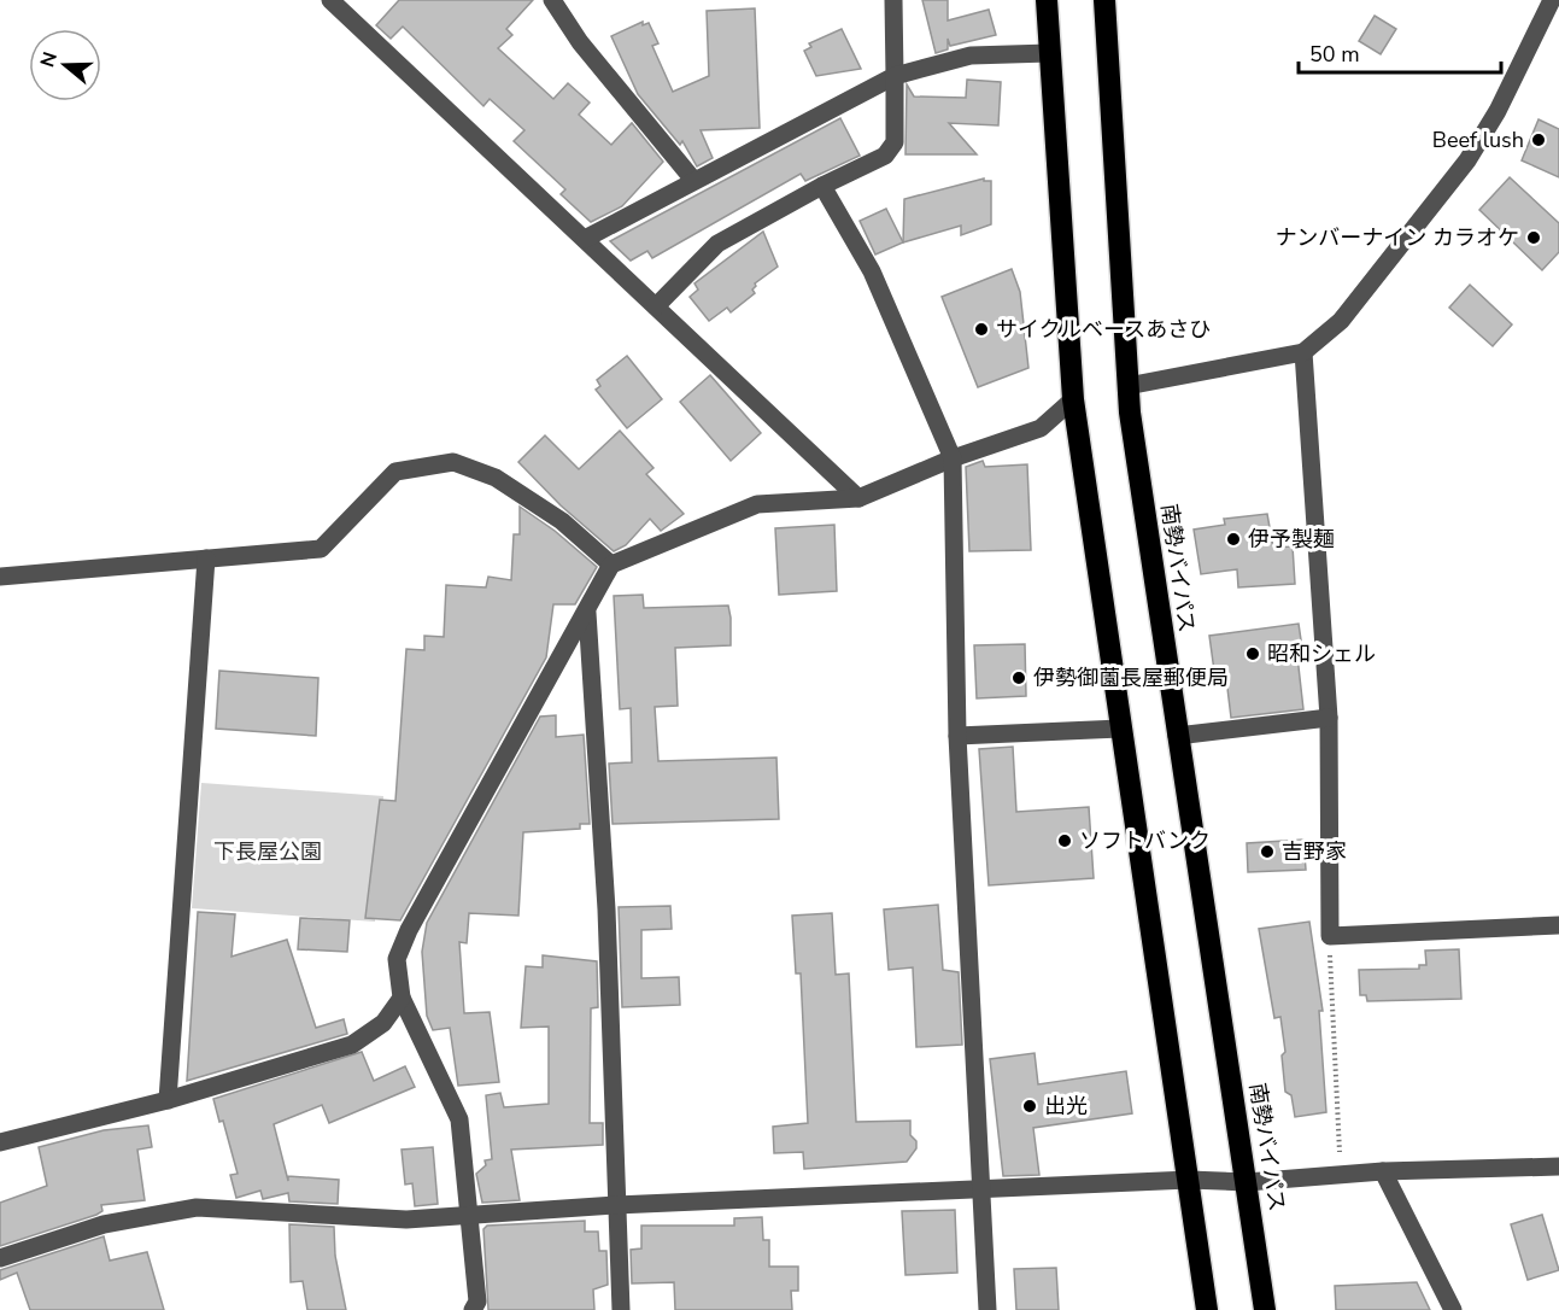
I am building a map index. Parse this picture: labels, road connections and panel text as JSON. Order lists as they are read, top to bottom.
{
  "streets": {
    "highway": ["南勢バイパス"]
  },
  "parks": ["下長屋公園"],
  "places": [
    "Beef lush",
    "ナンバーナイン カラオケ",
    "サイクルベースあさひ",
    "伊予製麺",
    "昭和シェル",
    "伊勢御薗長屋郵便局",
    "ソフトバンク",
    "吉野家",
    "出光"
  ],
  "scale_bar": "50 m",
  "north": "left"
}
